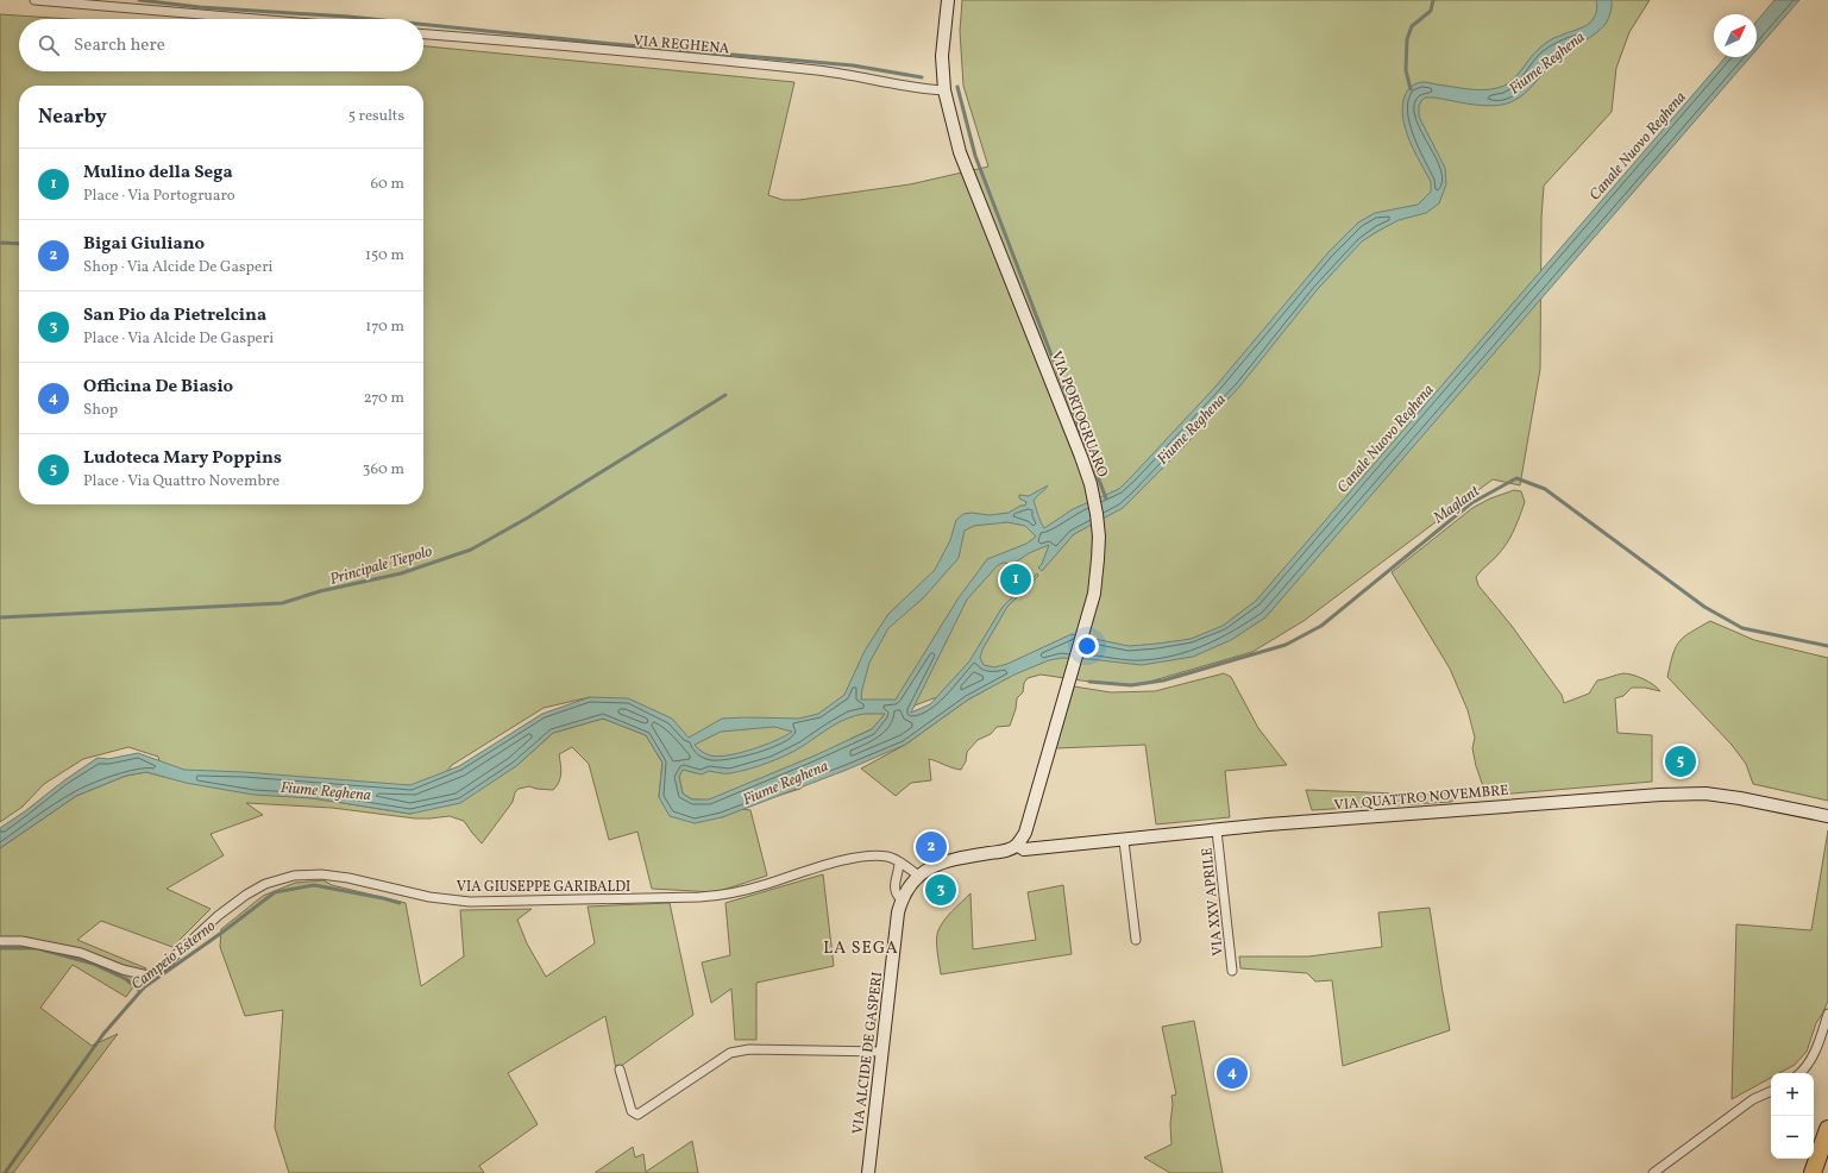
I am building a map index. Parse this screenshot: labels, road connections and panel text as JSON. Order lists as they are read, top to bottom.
{
  "streets": {
    "main road": ["VIA PORTOGRUARO", "VIA QUATTRO NOVEMBRE", "VIA ALCIDE DE GASPERI"],
    "street": ["VIA REGHENA", "VIA GIUSEPPE GARIBALDI", "VIA XXV APRILE"]
  },
  "crossings": [
    ["VIA REGHENA", "VIA PORTOGRUARO"],
    ["VIA PORTOGRUARO", "VIA QUATTRO NOVEMBRE"],
    ["VIA PORTOGRUARO", "VIA ALCIDE DE GASPERI"],
    ["VIA QUATTRO NOVEMBRE", "VIA XXV APRILE"],
    ["VIA QUATTRO NOVEMBRE", "VIA ALCIDE DE GASPERI"],
    ["VIA GIUSEPPE GARIBALDI", "VIA ALCIDE DE GASPERI"]
  ],
  "districts": ["LA SEGA"],
  "water": [
    "Fiume Reghena",
    "Canale Nuovo Reghena",
    "Maglant",
    "Principale Tiepolo",
    "Campeio Esterno"
  ],
  "north": "top right",
  "page": {
    "search": "Search here",
    "heading": ["Nearby", "5 results"],
    "list": [
      {
        "mark": "1",
        "name": "Mulino della Sega",
        "note": "Place · Via Portogruaro",
        "value": "60 m"
      },
      {
        "mark": "2",
        "name": "Bigai Giuliano",
        "note": "Shop · Via Alcide De Gasperi",
        "value": "150 m"
      },
      {
        "mark": "3",
        "name": "San Pio da Pietrelcina",
        "note": "Place · Via Alcide De Gasperi",
        "value": "170 m"
      },
      {
        "mark": "4",
        "name": "Officina De Biasio",
        "note": "Shop",
        "value": "270 m"
      },
      {
        "mark": "5",
        "name": "Ludoteca Mary Poppins",
        "note": "Place · Via Quattro Novembre",
        "value": "360 m"
      }
    ],
    "pins": [
      "1",
      "5",
      "2",
      "3",
      "4"
    ],
    "map_buttons": ["+", "−"]
  }
}
